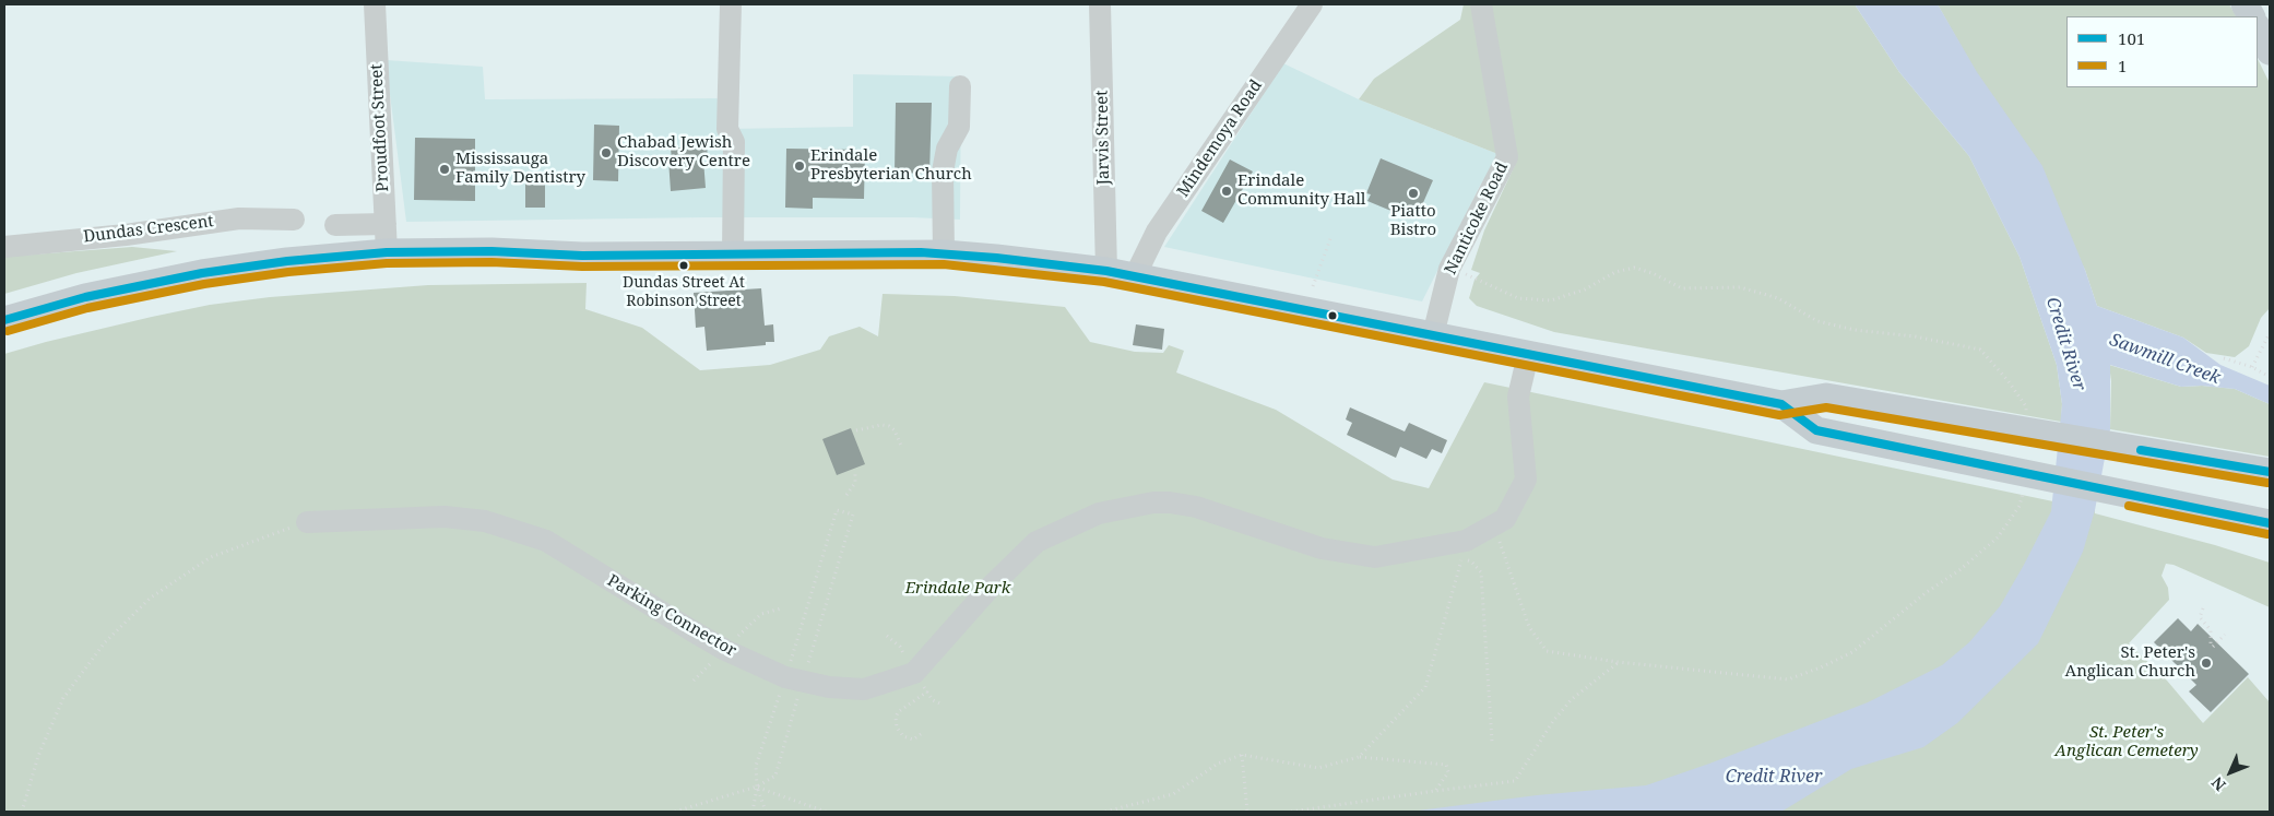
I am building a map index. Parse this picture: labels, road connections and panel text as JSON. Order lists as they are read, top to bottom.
{
  "streets": {
    "street": [
      "Proudfoot Street",
      "Jarvis Street",
      "Mindemoya Road",
      "Nanticoke Road",
      "Dundas Crescent",
      "Parking Connector"
    ]
  },
  "water": ["Credit River", "Sawmill Creek"],
  "parks": ["Erindale Park", "St. Peter's Anglican Cemetery"],
  "places": [
    "Chabad Jewish Discovery Centre",
    "Erindale Presbyterian Church",
    "Mississauga Family Dentistry",
    "Erindale Community Hall",
    "Piatto Bistro",
    "Dundas Street At Robinson Street",
    "St. Peter's Anglican Church"
  ],
  "lines": ["transit line 101", "transit line 1"],
  "legend": ["101", "1"],
  "north": "bottom left"
}
